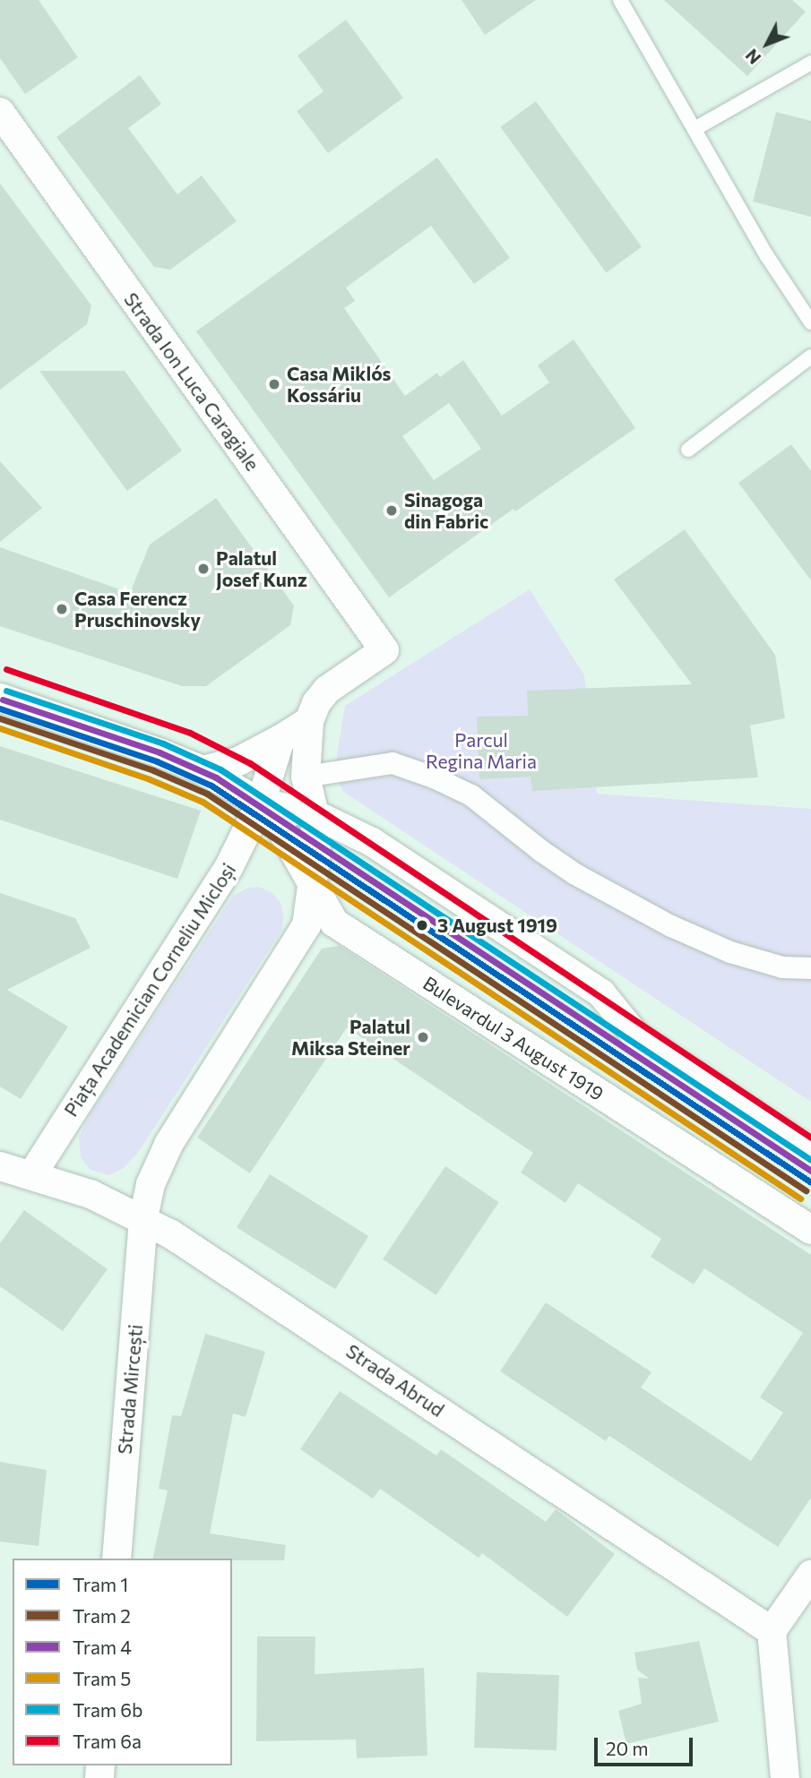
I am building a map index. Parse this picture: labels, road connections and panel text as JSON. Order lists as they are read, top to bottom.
{
  "streets": {
    "street": [
      "Strada Ion Luca Caragiale",
      "Piața Academician Corneliu Micloși",
      "Bulevardul 3 August 1919",
      "Strada Abrud",
      "Strada Mircești"
    ]
  },
  "crossings": [
    ["Piața Academician Corneliu Micloși", "Bulevardul 3 August 1919"],
    ["Piața Academician Corneliu Micloși", "Strada Abrud"],
    ["Strada Abrud", "Strada Mircești"]
  ],
  "parks": ["Parcul Regina Maria"],
  "places": [
    "Casa Miklós Kossáriu",
    "Sinagoga din Fabric",
    "Palatul Josef Kunz",
    "Casa Ferencz Pruschinovsky",
    "3 August 1919",
    "Palatul Miksa Steiner"
  ],
  "lines": [
    "tram line 6a",
    "tram line 6b",
    "tram line 4",
    "tram line 1",
    "tram line 2",
    "tram line 5"
  ],
  "legend": [
    "Tram 1",
    "Tram 2",
    "Tram 4",
    "Tram 5",
    "Tram 6b",
    "Tram 6a"
  ],
  "scale_bar": "20 m",
  "north": "bottom left"
}
